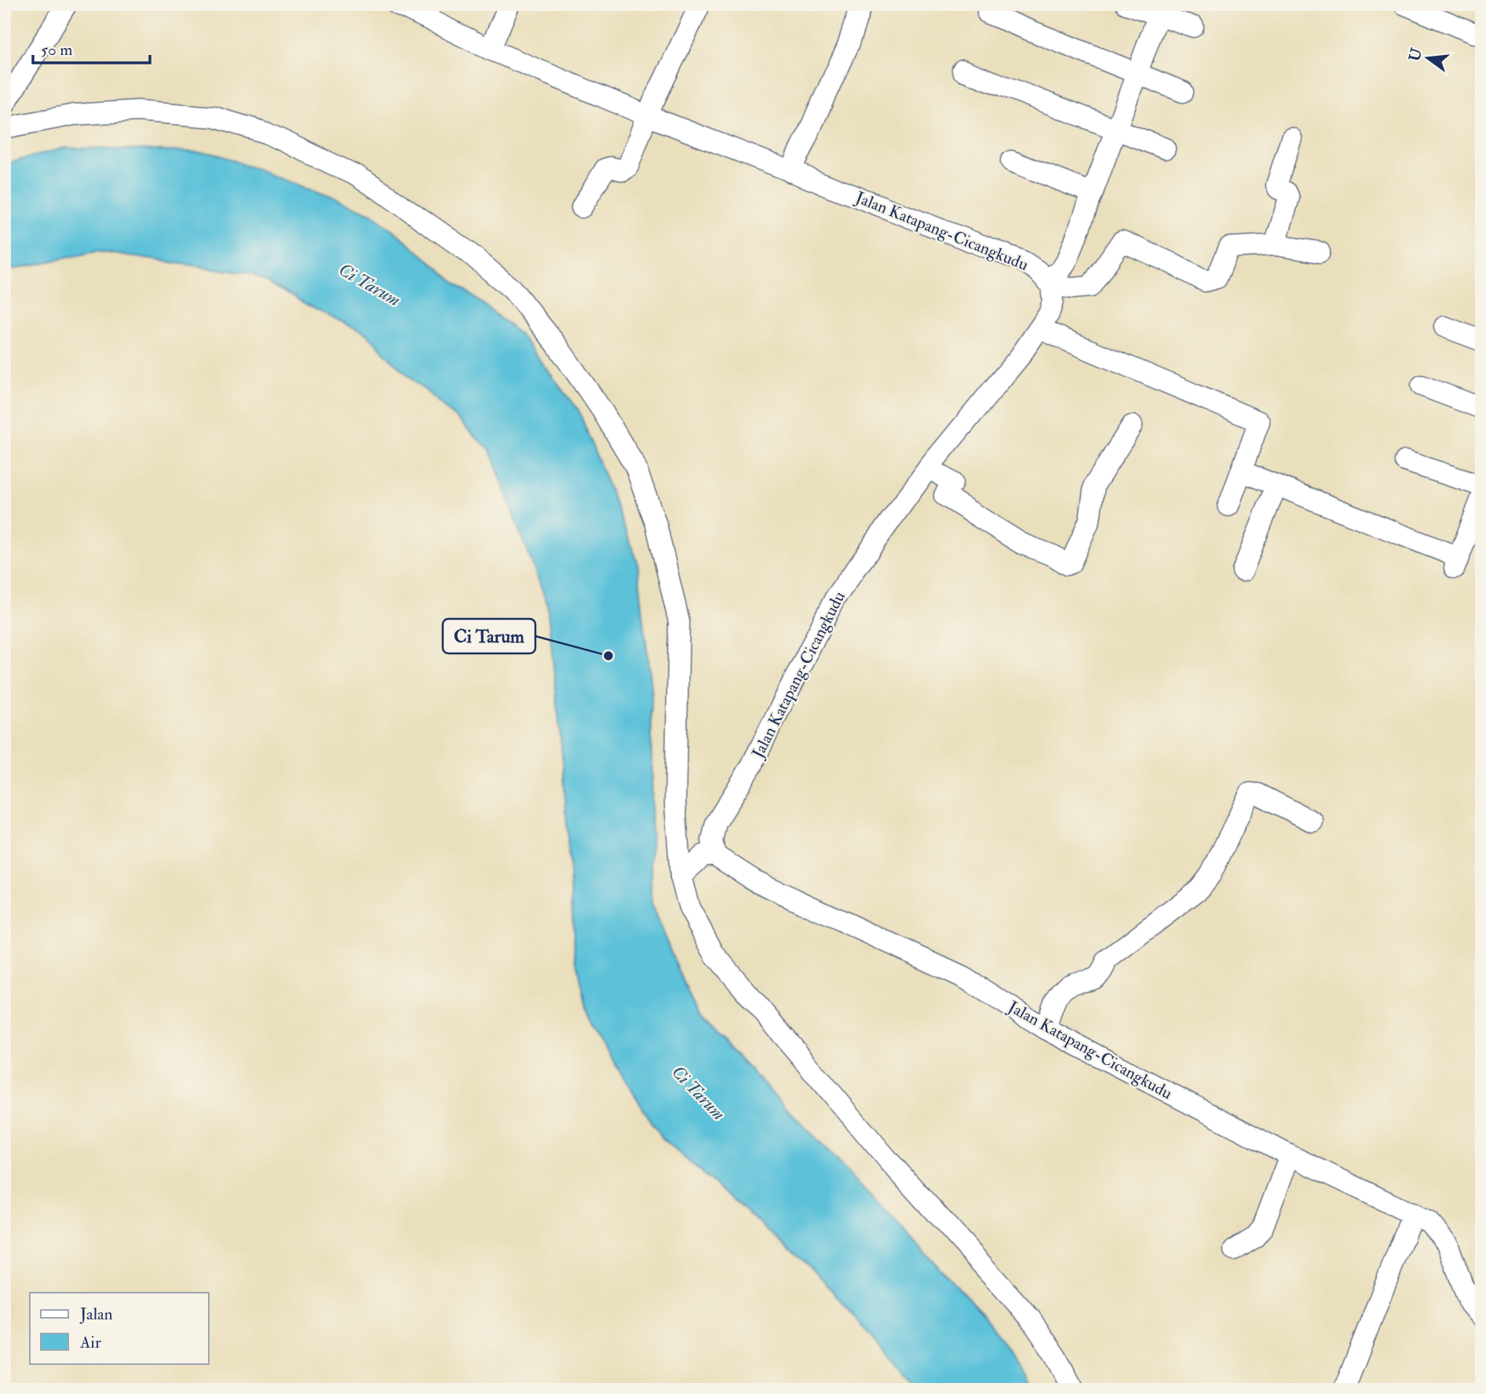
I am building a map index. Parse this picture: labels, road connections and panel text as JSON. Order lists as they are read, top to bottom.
{
  "streets": {
    "street": ["Jalan Katapang-Cicangkudu"]
  },
  "water": ["Ci Tarum"],
  "places": ["Ci Tarum"],
  "legend": ["Jalan", "Air"],
  "scale_bar": "50 m",
  "north": "left"
}
